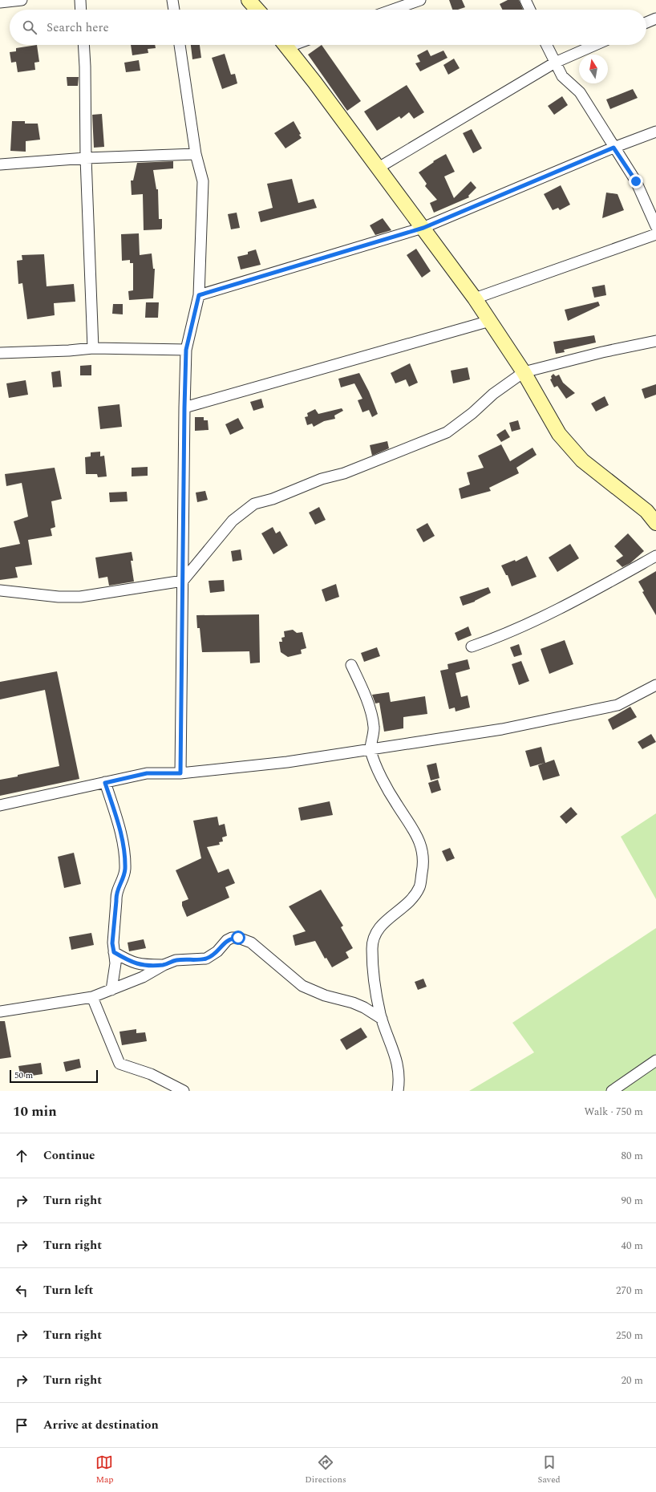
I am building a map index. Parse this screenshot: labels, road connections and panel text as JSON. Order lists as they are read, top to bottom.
{
  "scale_bar": "50 m",
  "north": "top",
  "page": {
    "search": "Search here",
    "scale": "50 m",
    "heading": ["10 min", "Walk · 750 m"],
    "list": [
      ["Continue", "80 m"],
      ["Turn right", "90 m"],
      ["Turn right", "40 m"],
      ["Turn left", "270 m"],
      ["Turn right", "250 m"],
      ["Turn right", "20 m"],
      "Arrive at destination"
    ],
    "nav": ["Map", "Directions", "Saved"]
  }
}
